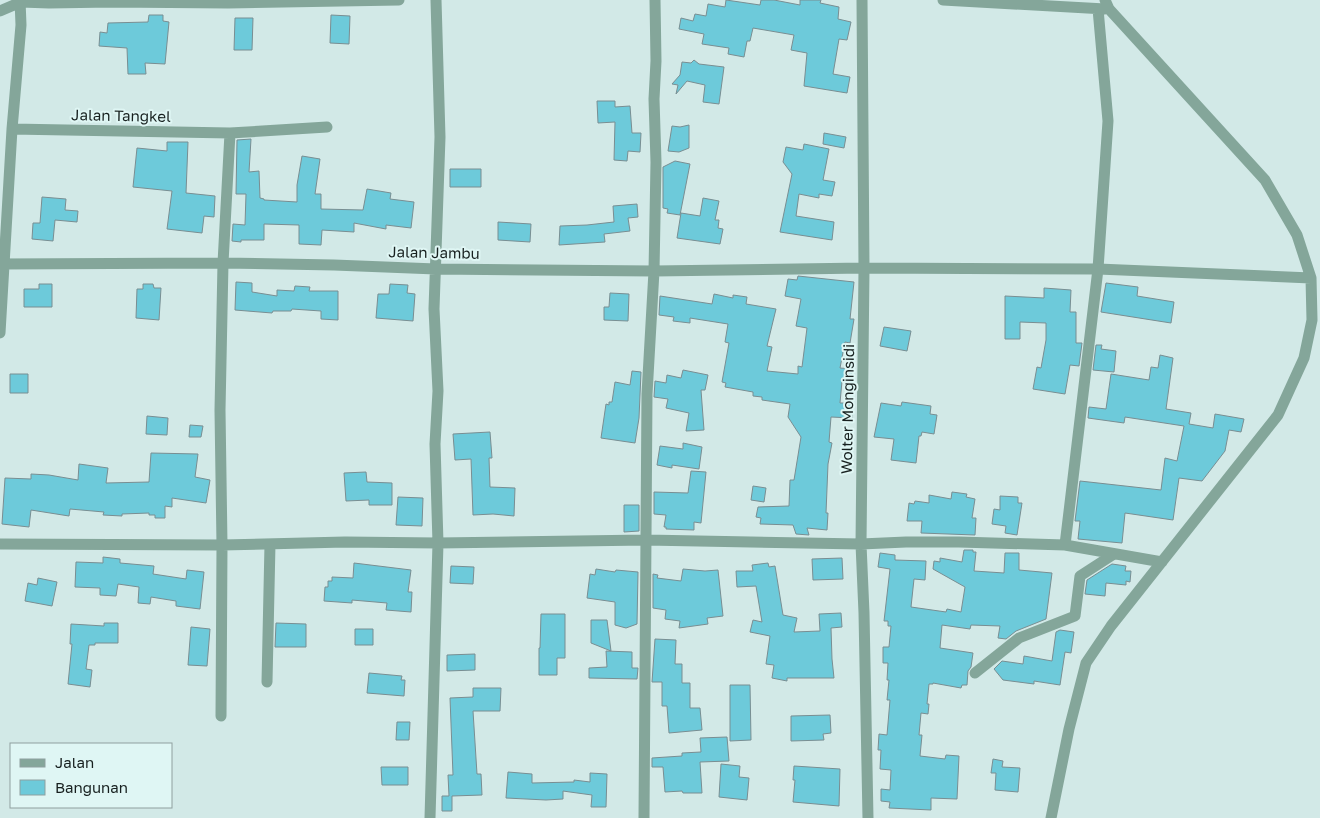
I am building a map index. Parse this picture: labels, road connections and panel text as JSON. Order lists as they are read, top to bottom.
{
  "streets": {
    "street": ["Jalan Tangkel", "Jalan Jambu", "Wolter Monginsidi"]
  },
  "crossings": [
    ["Jalan Jambu", "Wolter Monginsidi"]
  ],
  "legend": ["Jalan", "Bangunan"]
}
